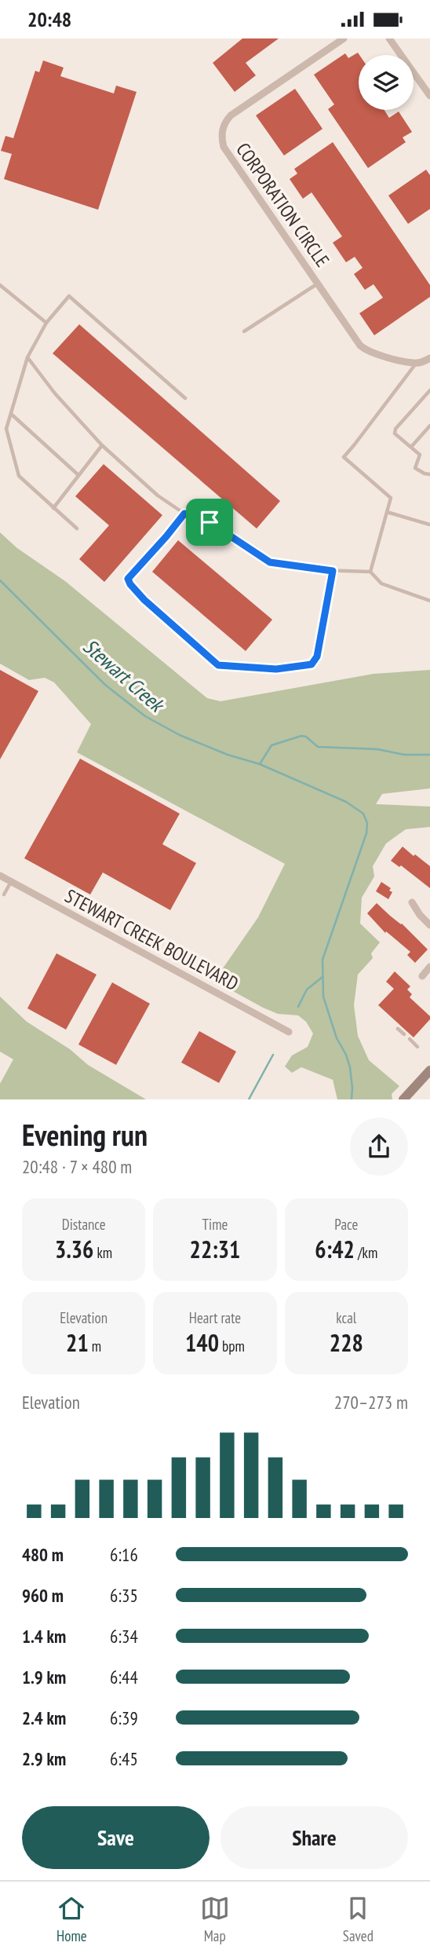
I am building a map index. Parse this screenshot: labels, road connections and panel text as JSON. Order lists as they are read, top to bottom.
{
  "streets": {
    "street": ["CORPORATION CIRCLE", "STEWART CREEK BOULEVARD"]
  },
  "water": ["Stewart Creek"],
  "page": {
    "status": "20:48",
    "heading": ["Evening run", "20:48 · 7 × 480 m"],
    "stats": [
      ["Distance", "3.36 km"],
      ["Time", "22:31"],
      ["Pace", "6:42 /km"],
      ["Elevation", "21 m"],
      ["Heart rate", "140 bpm"],
      ["kcal", "228"]
    ],
    "chart": ["Elevation", "270–273 m"],
    "list": [
      {
        "name": "480 m",
        "note": "6:16"
      },
      {
        "name": "960 m",
        "note": "6:35"
      },
      {
        "name": "1.4 km",
        "note": "6:34"
      },
      {
        "name": "1.9 km",
        "note": "6:44"
      },
      {
        "name": "2.4 km",
        "note": "6:39"
      },
      {
        "name": "2.9 km",
        "note": "6:45"
      }
    ],
    "buttons": ["Save", "Share"],
    "tabs": ["Home", "Map", "Saved"]
  }
}
